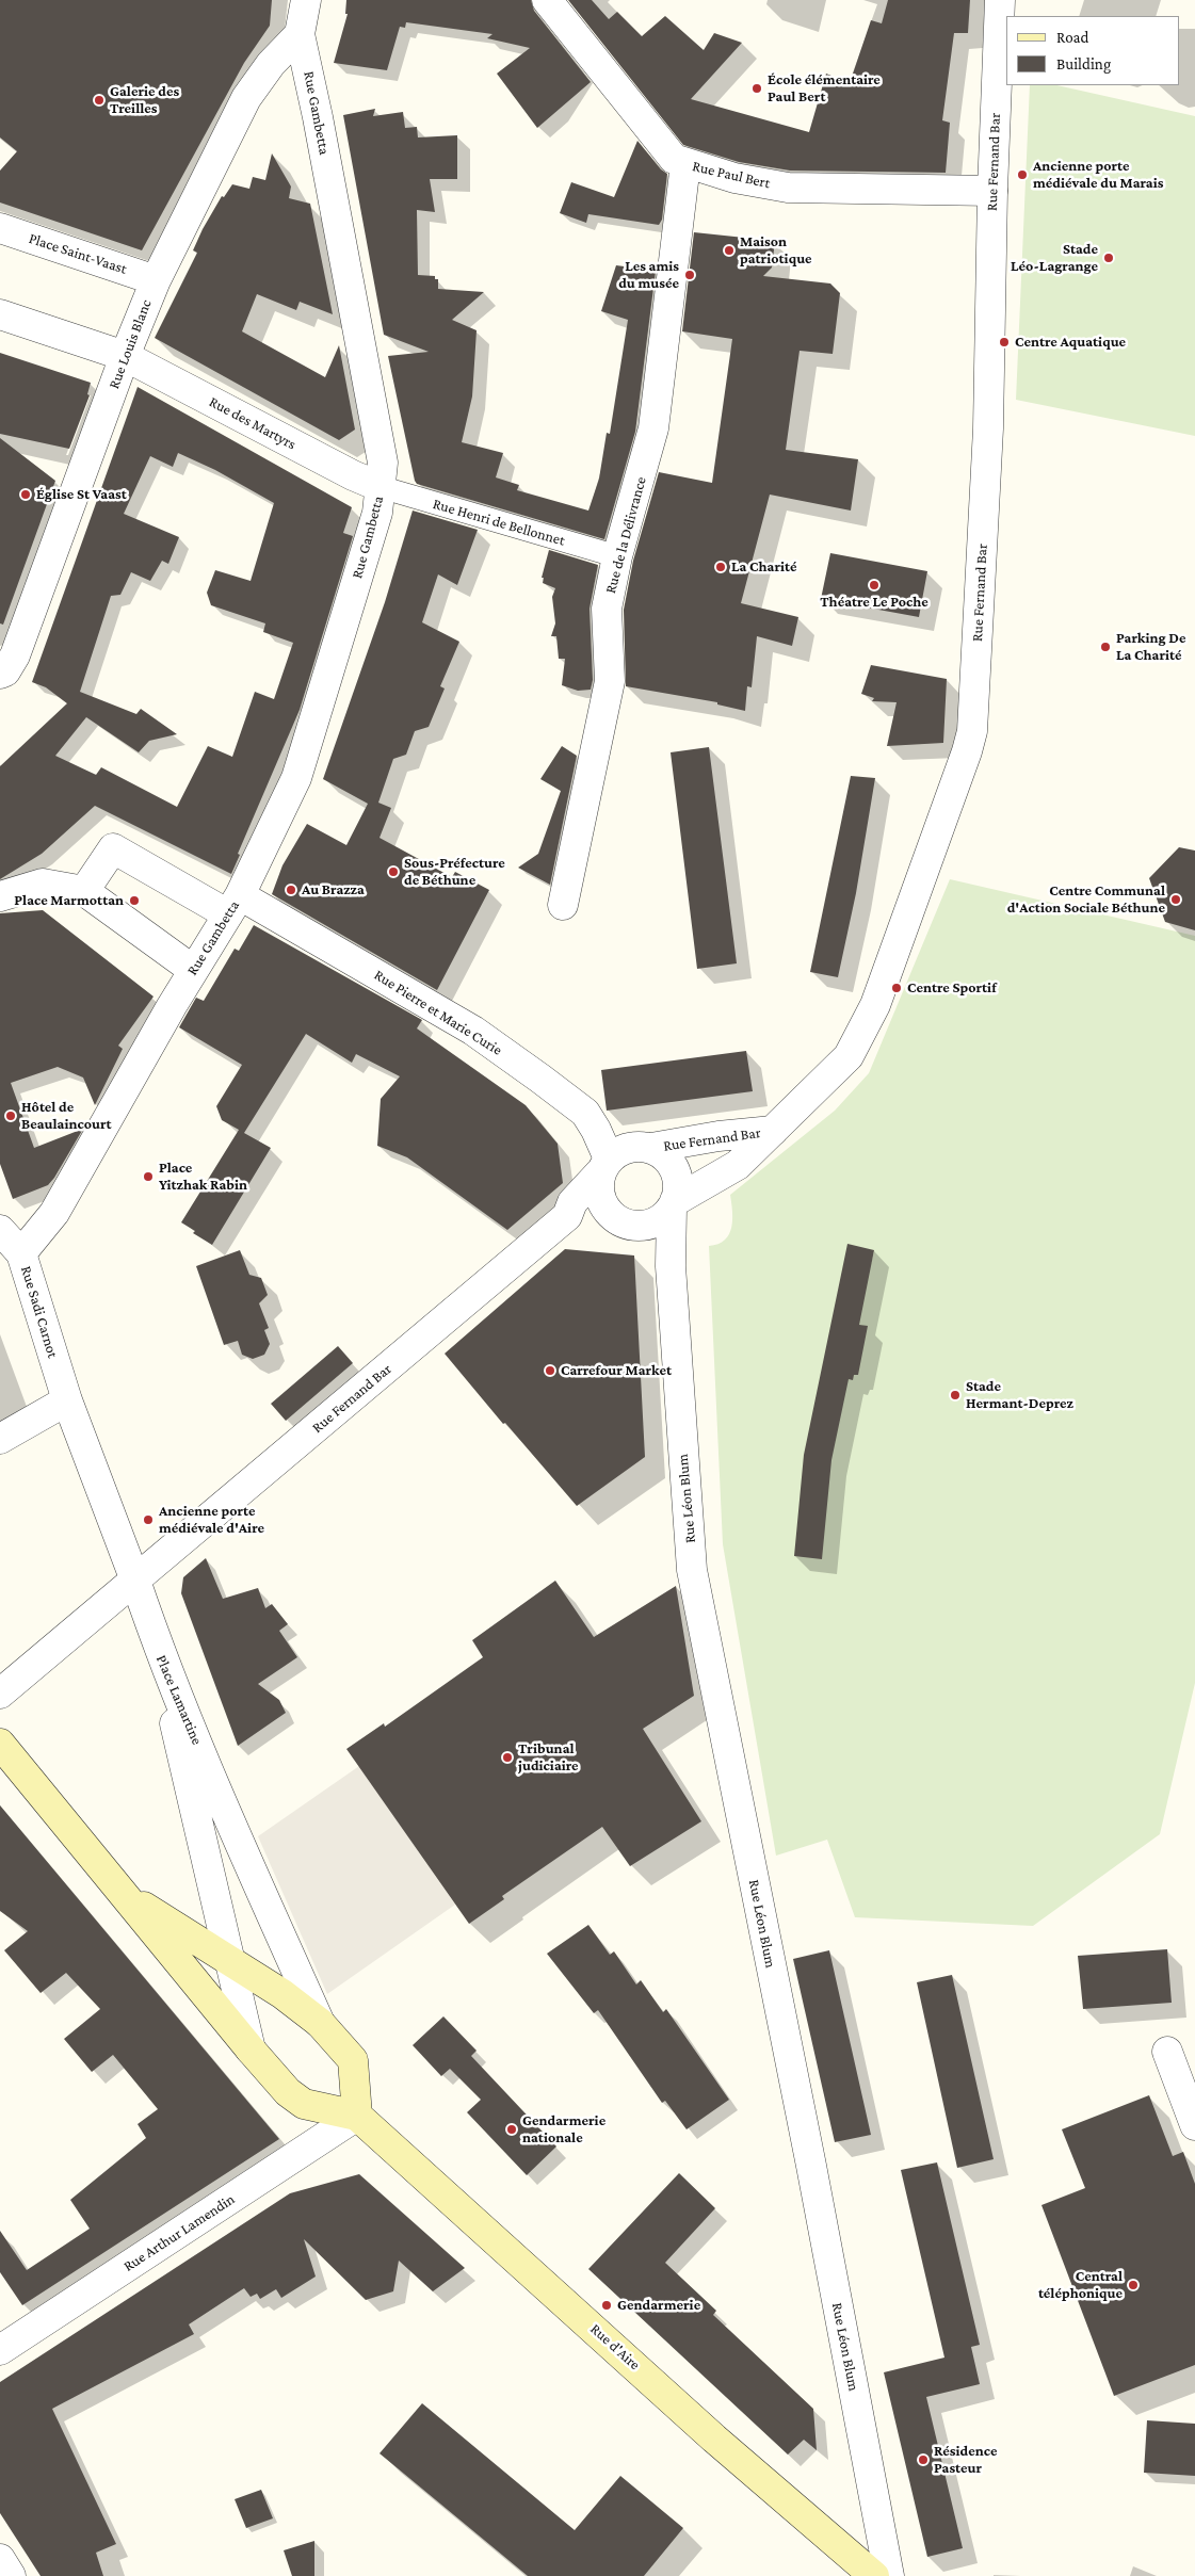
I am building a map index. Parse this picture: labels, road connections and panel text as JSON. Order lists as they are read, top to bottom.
{
  "streets": {
    "main road": ["Place Lamartine", "Rue d'Aire"],
    "street": [
      "Rue Gambetta",
      "Rue Fernand Bar",
      "Rue Paul Bert",
      "Place Saint-Vaast",
      "Rue Louis Blanc",
      "Rue des Martyrs",
      "Rue Henri de Bellonnet",
      "Rue de la Délivrance",
      "Rue Pierre et Marie Curie",
      "Rue Sadi Carnot",
      "Rue Léon Blum",
      "Rue Arthur Lamendin"
    ]
  },
  "crossings": [
    ["Rue Gambetta", "Rue Louis Blanc"],
    ["Rue Gambetta", "Rue des Martyrs"],
    ["Rue Gambetta", "Rue Henri de Bellonnet"],
    ["Rue Gambetta", "Rue Pierre et Marie Curie"],
    ["Rue Gambetta", "Rue Sadi Carnot"],
    ["Rue Fernand Bar", "Rue Paul Bert"],
    ["Rue Fernand Bar", "Rue Pierre et Marie Curie"],
    ["Rue Fernand Bar", "Rue Léon Blum"],
    ["Rue Paul Bert", "Rue de la Délivrance"],
    ["Place Saint-Vaast", "Rue Louis Blanc"],
    ["Rue Louis Blanc", "Rue des Martyrs"],
    ["Rue des Martyrs", "Rue Henri de Bellonnet"],
    ["Rue Henri de Bellonnet", "Rue de la Délivrance"],
    ["Rue Pierre et Marie Curie", "Rue Léon Blum"],
    ["Place Lamartine", "Rue Arthur Lamendin"],
    ["Place Lamartine", "Rue d'Aire"],
    ["Rue Arthur Lamendin", "Rue d'Aire"]
  ],
  "places": [
    "École élémentaire Paul Bert",
    "Galerie des Treilles",
    "Ancienne porte médiévale du Marais",
    "Maison patriotique",
    "Stade Léo-Lagrange",
    "Les amis du musée",
    "Centre Aquatique",
    "Église St Vaast",
    "La Charité",
    "Théatre Le Poche",
    "Parking De La Charité",
    "Sous-Préfecture de Béthune",
    "Au Brazza",
    "Centre Communal d'Action Sociale Béthune",
    "Place Marmottan",
    "Centre Sportif",
    "Hôtel de Beaulaincourt",
    "Place Yitzhak Rabin",
    "Carrefour Market",
    "Stade Hermant-Deprez",
    "Ancienne porte médiévale d'Aire",
    "Tribunal judiciaire",
    "Gendarmerie nationale",
    "Central téléphonique",
    "Gendarmerie",
    "Résidence Pasteur"
  ],
  "legend": ["Road", "Building"]
}
